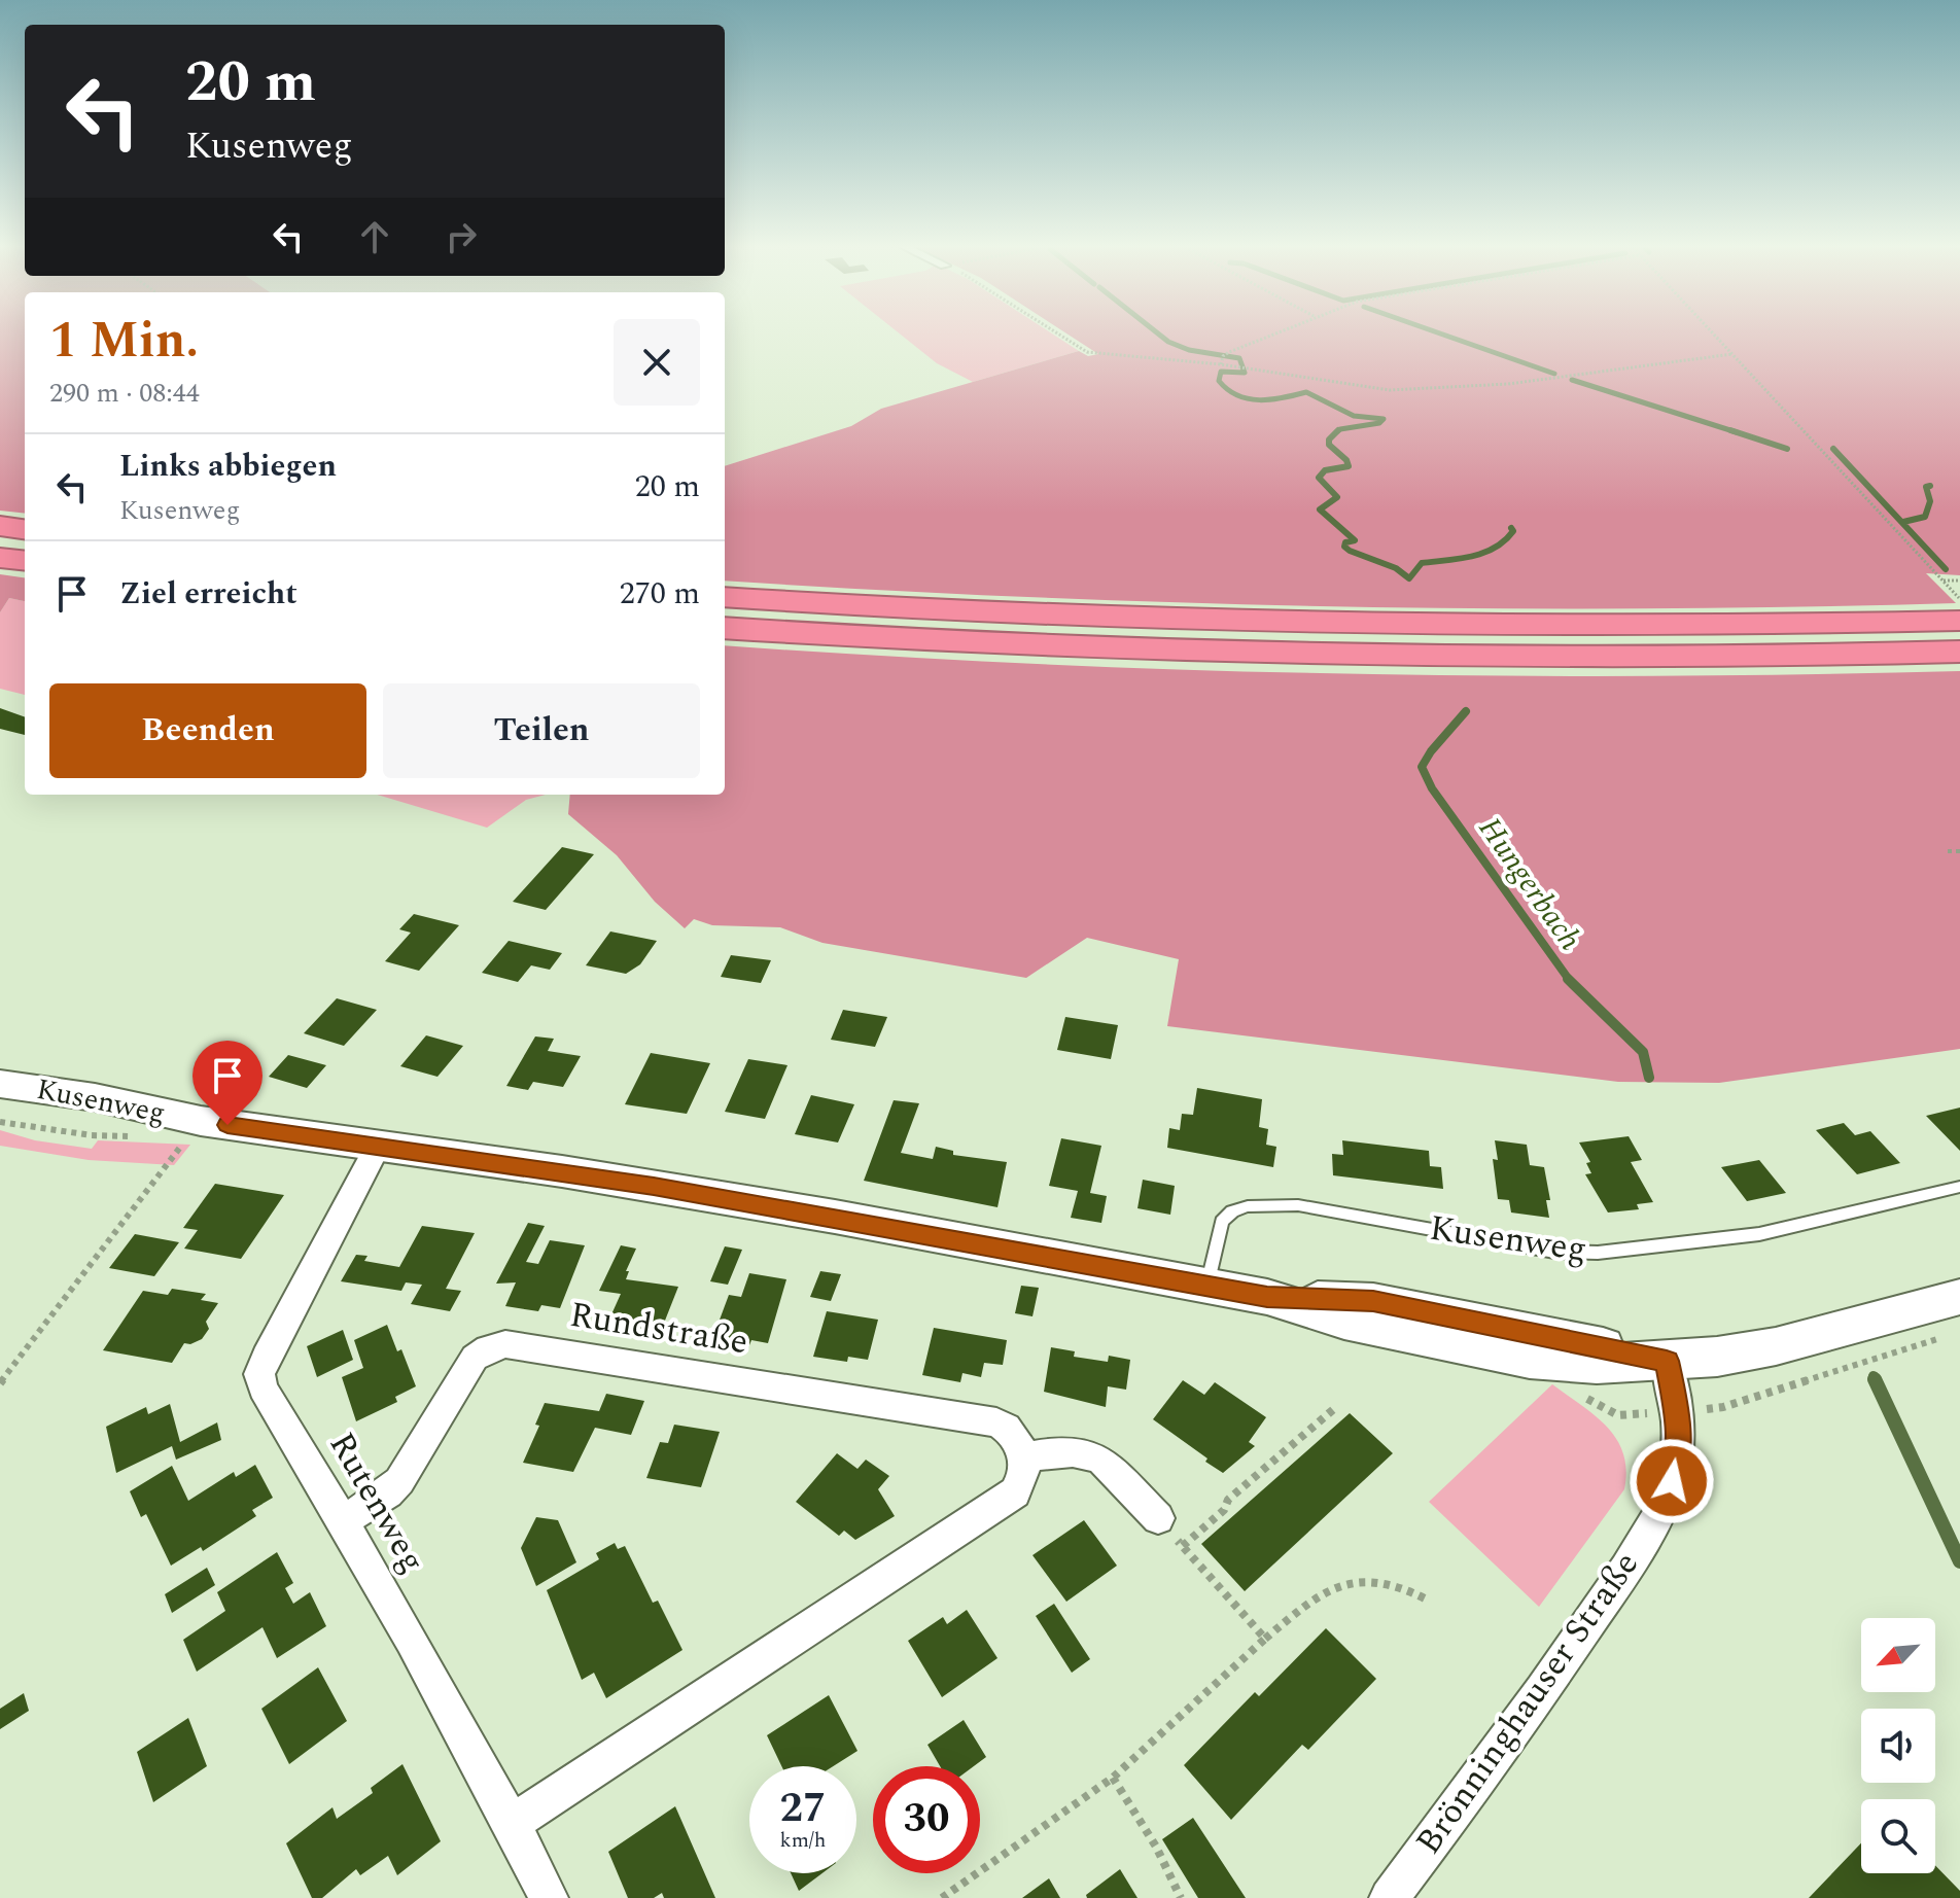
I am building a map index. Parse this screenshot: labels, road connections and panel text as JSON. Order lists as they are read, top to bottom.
{
  "streets": {
    "street": [
      "Kusenweg",
      "Rundstraße",
      "Rutenweg",
      "Brönninghauser Straße"
    ]
  },
  "crossings": [
    ["Kusenweg", "Rutenweg"],
    ["Kusenweg", "Brönninghauser Straße"],
    ["Rundstraße", "Rutenweg"]
  ],
  "water": ["Hungerbach"],
  "north": "bottom left",
  "page": {
    "turn": ["20 m", "Kusenweg"],
    "heading": ["1 Min.", "290 m · 08:44"],
    "list": [
      {
        "name": "Links abbiegen",
        "note": "Kusenweg",
        "value": "20 m"
      },
      {
        "name": "Ziel erreicht",
        "value": "270 m"
      }
    ],
    "buttons": ["Beenden", "Teilen"],
    "speed": "27 km/h",
    "limit": "30"
  }
}
